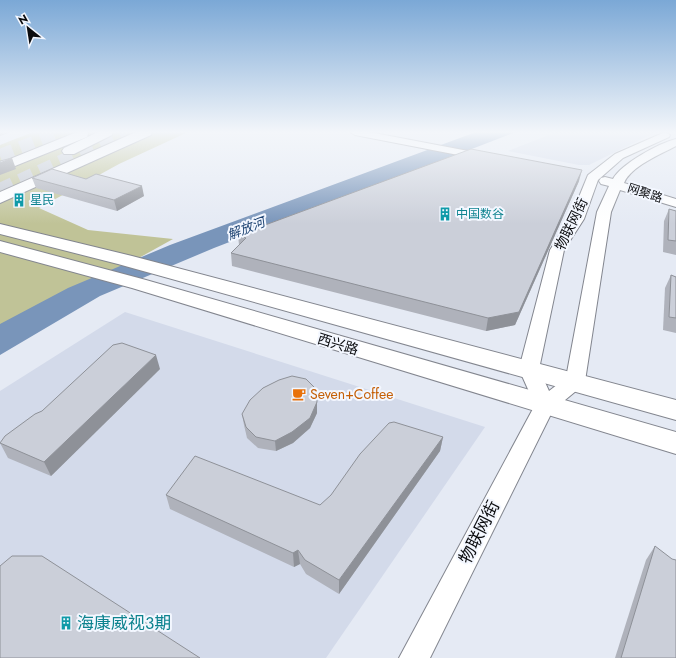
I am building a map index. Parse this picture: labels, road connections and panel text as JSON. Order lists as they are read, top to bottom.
{
  "streets": {
    "main road": ["西兴路"],
    "street": ["网聚路", "物联网街"]
  },
  "crossings": [
    ["网聚路", "物联网街"],
    ["物联网街", "西兴路"]
  ],
  "water": ["解放河"],
  "places": {
    "building": ["星民", "中国数谷", "海康威视3期"],
    "cafe": ["Seven+Coffee"]
  },
  "north": "top left"
}
